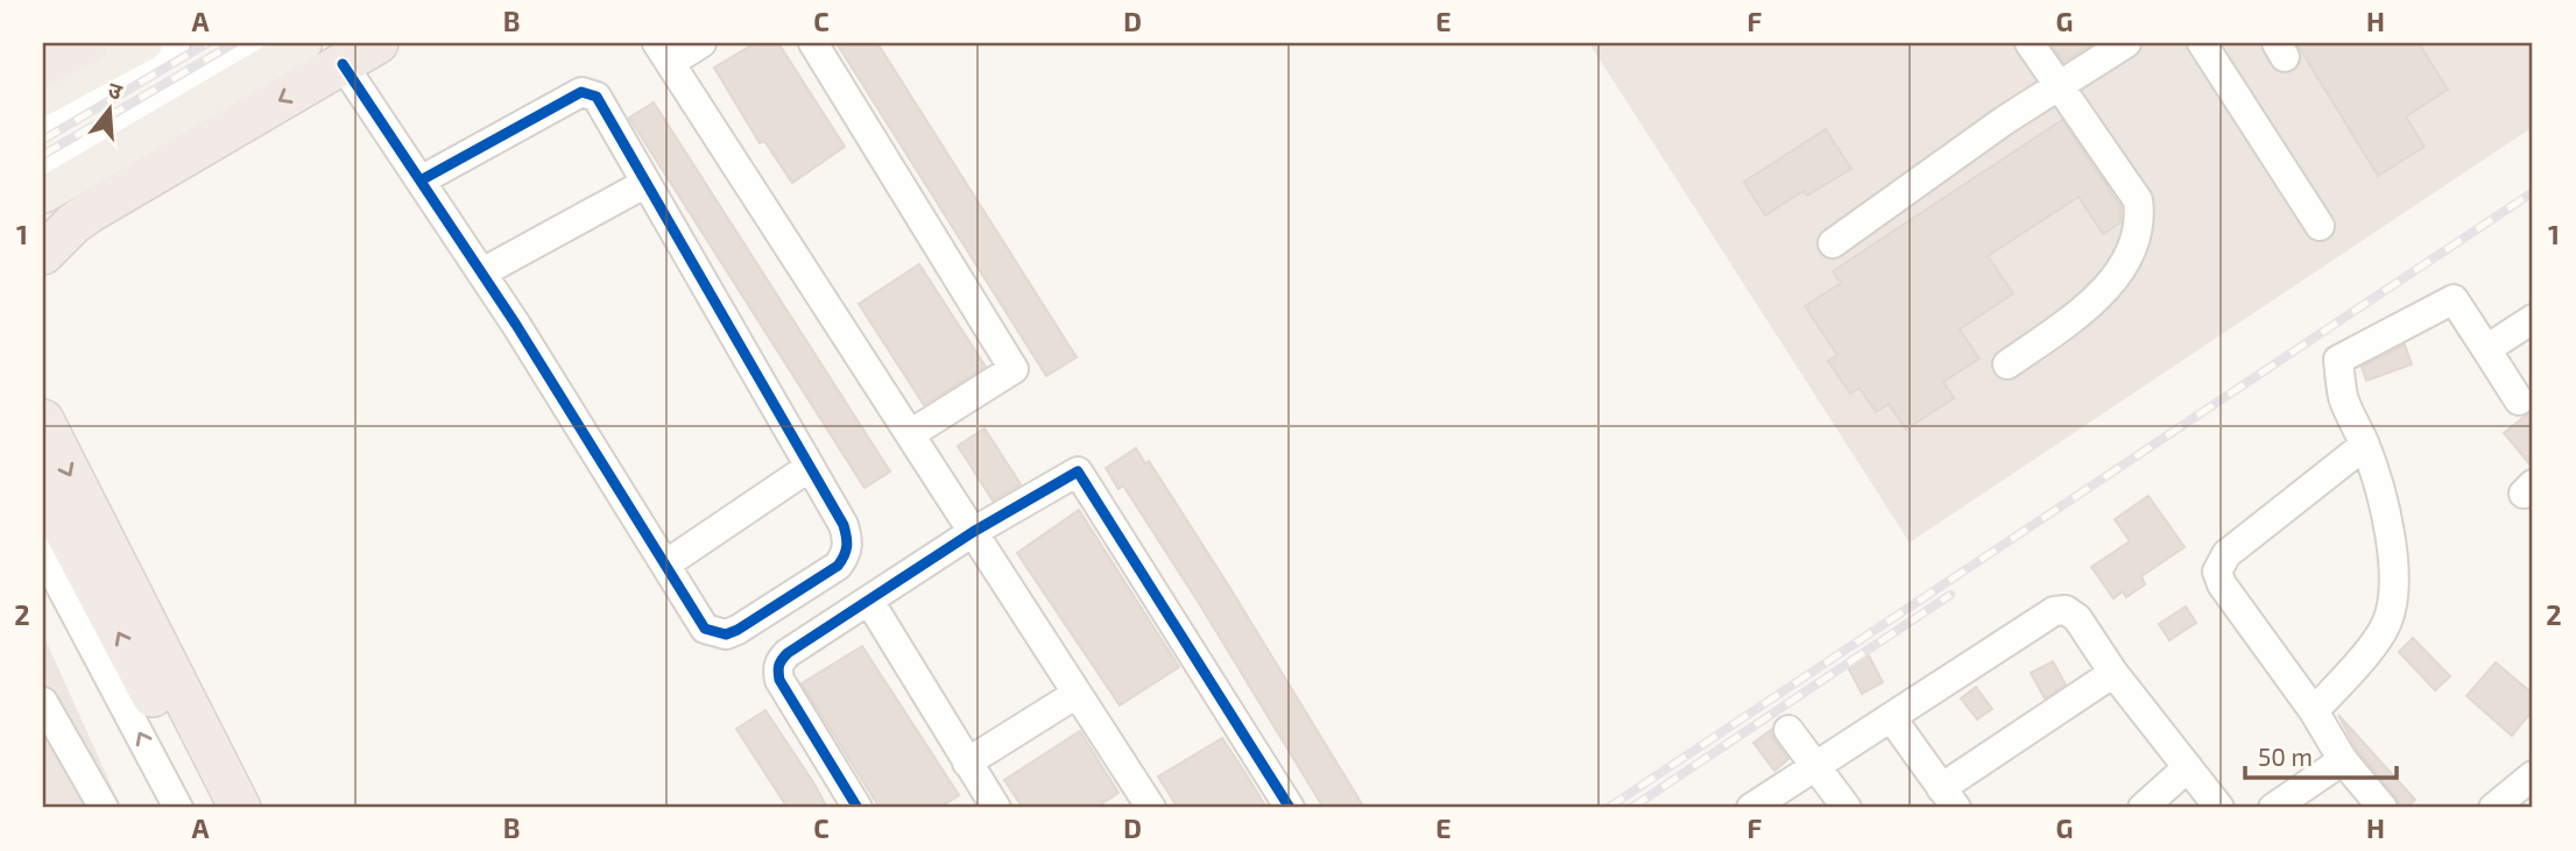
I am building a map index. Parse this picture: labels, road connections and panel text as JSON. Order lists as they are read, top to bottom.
{
  "scale_bar": "50 m",
  "north": "top",
  "grid": {
    "columns": [
      "A",
      "B",
      "C",
      "D",
      "E",
      "F",
      "G",
      "H"
    ],
    "rows": ["1", "2"]
  }
}
